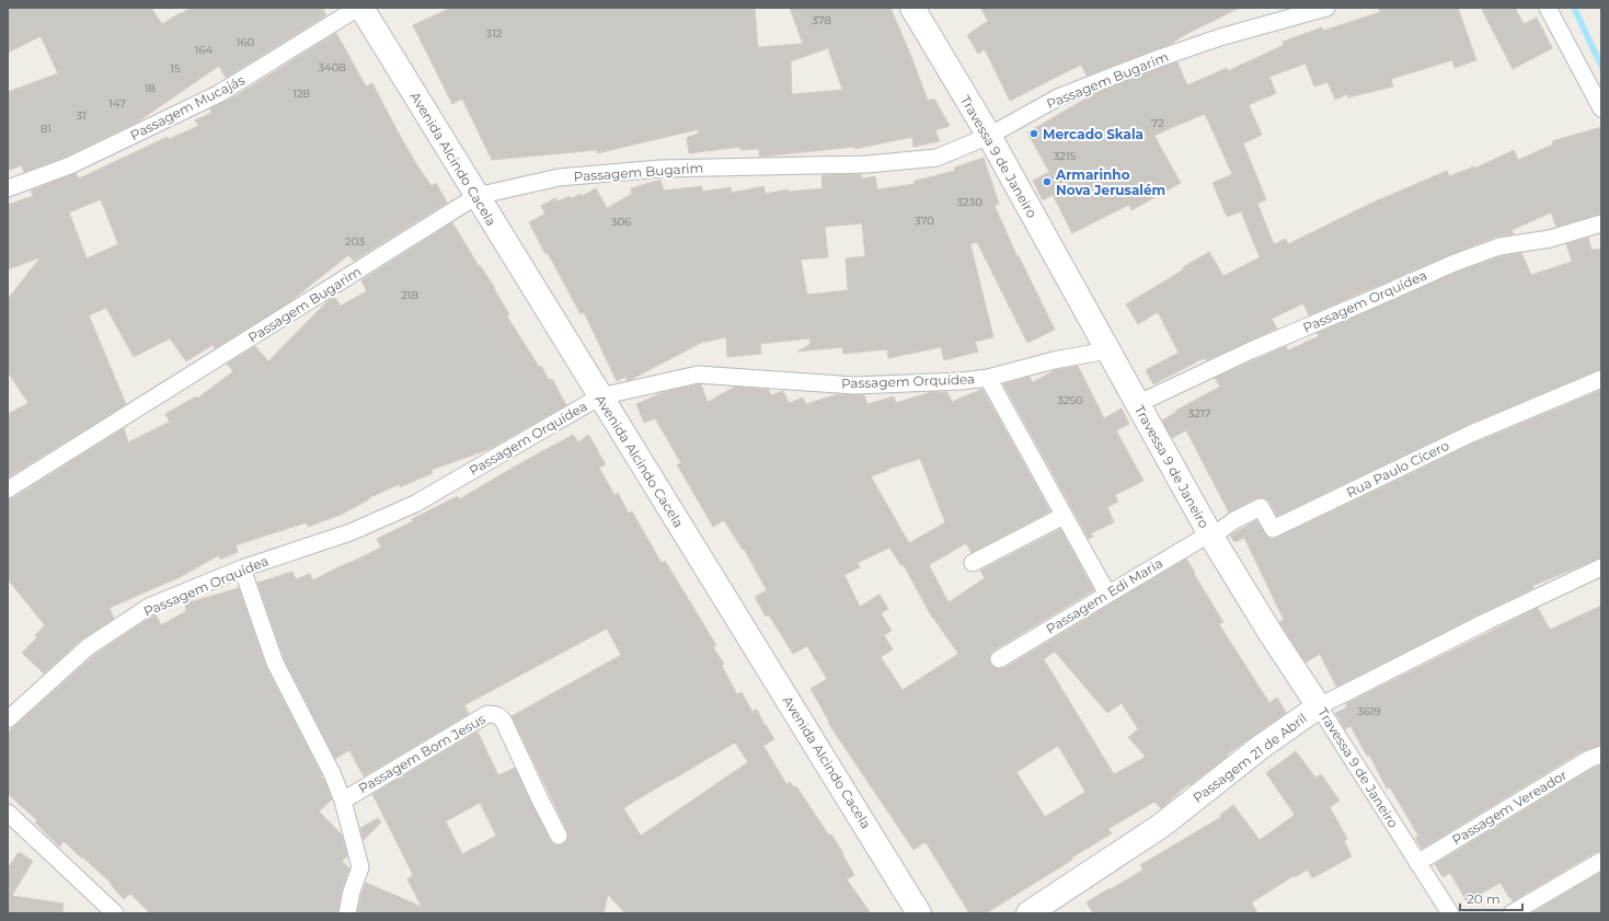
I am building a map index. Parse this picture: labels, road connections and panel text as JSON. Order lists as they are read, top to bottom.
{
  "streets": {
    "street": [
      "Passagem Bugarim",
      "Passagem Mucajás",
      "Travessa 9 de Janeiro",
      "Avenida Alcindo Cacela",
      "Passagem Orquídea",
      "Rua Paulo Cícero",
      "Passagem Edi Maria",
      "Passagem Bom Jesus",
      "Passagem 21 de Abril",
      "Passagem Vereador"
    ]
  },
  "crossings": [
    ["Passagem Bugarim", "Travessa 9 de Janeiro"],
    ["Passagem Bugarim", "Avenida Alcindo Cacela"],
    ["Passagem Mucajás", "Avenida Alcindo Cacela"],
    ["Travessa 9 de Janeiro", "Passagem Orquídea"],
    ["Travessa 9 de Janeiro", "Rua Paulo Cícero"],
    ["Travessa 9 de Janeiro", "Passagem Edi Maria"],
    ["Travessa 9 de Janeiro", "Passagem 21 de Abril"],
    ["Travessa 9 de Janeiro", "Passagem Vereador"],
    ["Avenida Alcindo Cacela", "Passagem Orquídea"],
    ["Rua Paulo Cícero", "Passagem Edi Maria"]
  ],
  "places": ["Mercado Skala", "Armarinho Nova Jerusalém"],
  "house_numbers": [
    "378",
    "312",
    "160",
    "164",
    "3408",
    "15",
    "18",
    "128",
    "147",
    "31",
    "72",
    "81",
    "3215",
    "3230",
    "370",
    "306",
    "203",
    "218",
    "3250",
    "3217",
    "3619"
  ],
  "scale_bar": "20 m"
}
